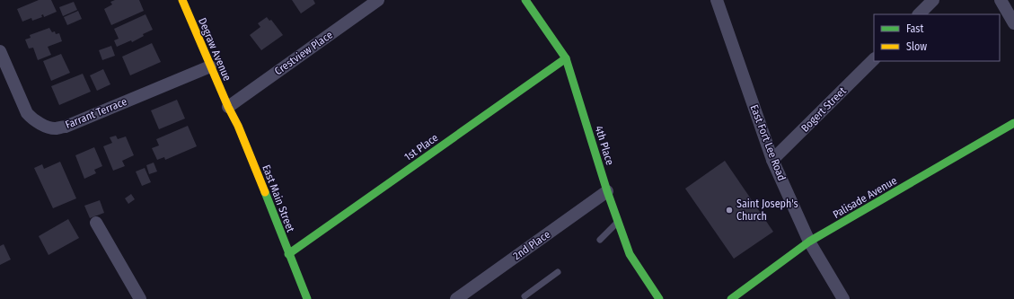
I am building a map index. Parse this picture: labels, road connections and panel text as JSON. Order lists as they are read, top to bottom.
{
  "streets": {
    "street": [
      "Degraw Avenue",
      "Crestview Place",
      "Bogert Street",
      "Farrant Terrace",
      "East Fort Lee Road",
      "4th Place",
      "1st Place",
      "Palisade Avenue",
      "East Main Street",
      "2nd Place"
    ]
  },
  "crossings": [
    ["Degraw Avenue", "Crestview Place"],
    ["Degraw Avenue", "Farrant Terrace"],
    ["Degraw Avenue", "East Main Street"],
    ["Crestview Place", "East Main Street"],
    ["Bogert Street", "East Fort Lee Road"],
    ["East Fort Lee Road", "Palisade Avenue"],
    ["4th Place", "1st Place"],
    ["4th Place", "2nd Place"],
    ["1st Place", "East Main Street"]
  ],
  "places": ["Saint Joseph's Church"],
  "legend": ["Fast", "Slow"]
}
